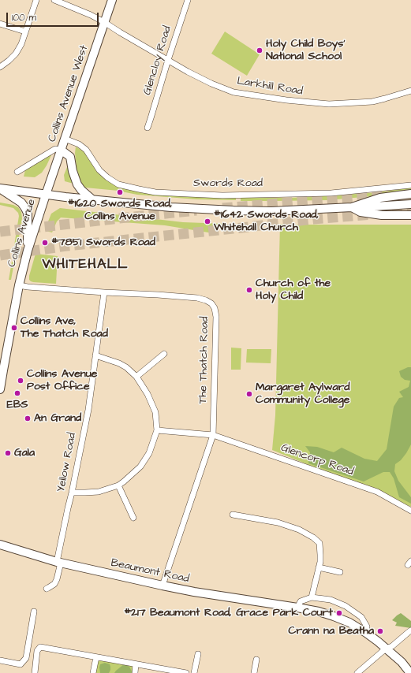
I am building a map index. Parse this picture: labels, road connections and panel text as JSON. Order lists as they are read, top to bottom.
{
  "streets": {
    "main road": ["Collins Avenue West", "Collins Avenue", "Beaumont Road"],
    "street": [
      "Glencloy Road",
      "Larkhill Road",
      "Swords Road",
      "The Thatch Road",
      "Glencorp Road",
      "Yellow Road"
    ]
  },
  "crossings": [
    ["Glencloy Road", "Larkhill Road"],
    ["Larkhill Road", "Collins Avenue West"],
    ["Collins Avenue West", "Swords Road"],
    ["Collins Avenue West", "Collins Avenue"],
    ["Collins Avenue", "The Thatch Road"],
    ["The Thatch Road", "Glencorp Road"],
    ["The Thatch Road", "Yellow Road"],
    ["The Thatch Road", "Beaumont Road"],
    ["Yellow Road", "Beaumont Road"]
  ],
  "districts": ["WHITEHALL"],
  "places": [
    "Holy Child Boys' National School",
    "#1620 Swords Road, Collins Avenue",
    "#1642 Swords Road, Whitehall Church",
    "#7851 Swords Road",
    "Church of the Holy Child",
    "Collins Ave, The Thatch Road",
    "Collins Avenue Post Office",
    "EBS",
    "Margaret Aylward Community College",
    "An Grand",
    "Gala",
    "#217 Beaumont Road, Grace Park Court",
    "Crann na Beatha"
  ],
  "scale_bar": "100 m"
}
